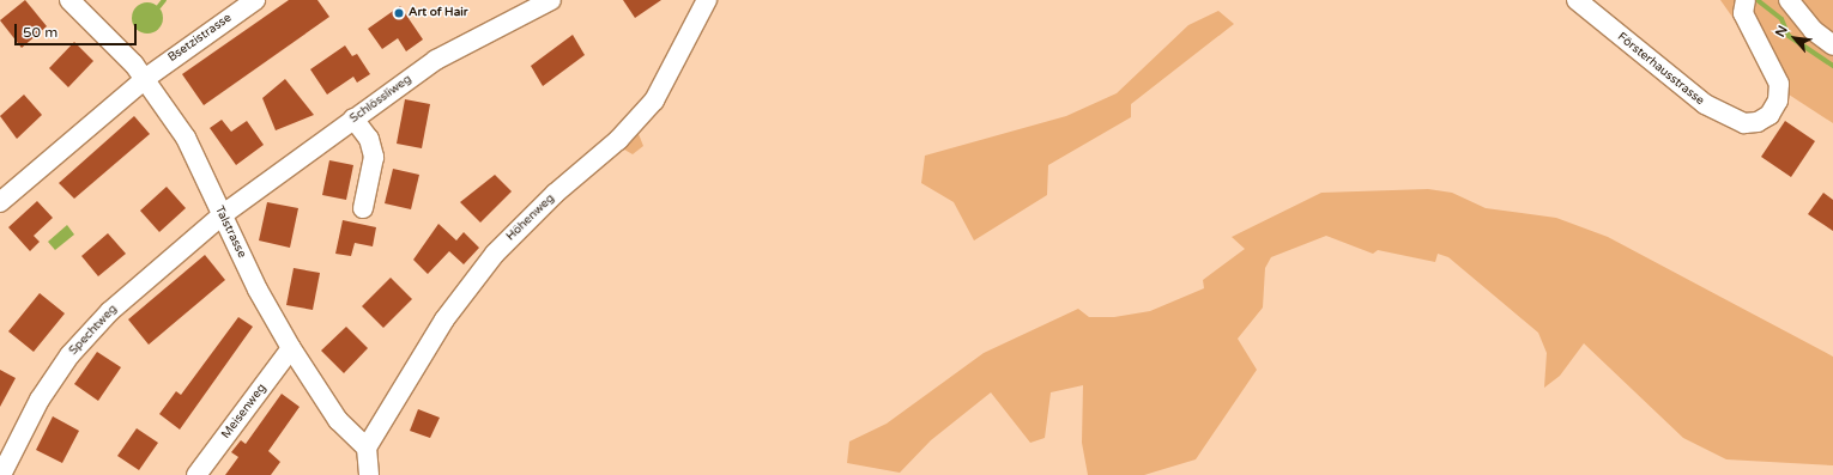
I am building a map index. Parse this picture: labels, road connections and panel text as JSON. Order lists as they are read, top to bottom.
{
  "streets": {
    "street": [
      "Bsetzistrasse",
      "Försterhausstrasse",
      "Schlössliweg",
      "Höhenweg",
      "Talstrasse",
      "Spechtweg",
      "Meisenweg"
    ]
  },
  "crossings": [
    ["Bsetzistrasse", "Talstrasse"],
    ["Schlössliweg", "Talstrasse"],
    ["Schlössliweg", "Spechtweg"],
    ["Höhenweg", "Talstrasse"],
    ["Talstrasse", "Spechtweg"],
    ["Talstrasse", "Meisenweg"]
  ],
  "places": ["Art of Hair"],
  "scale_bar": "50 m",
  "north": "top left"
}
